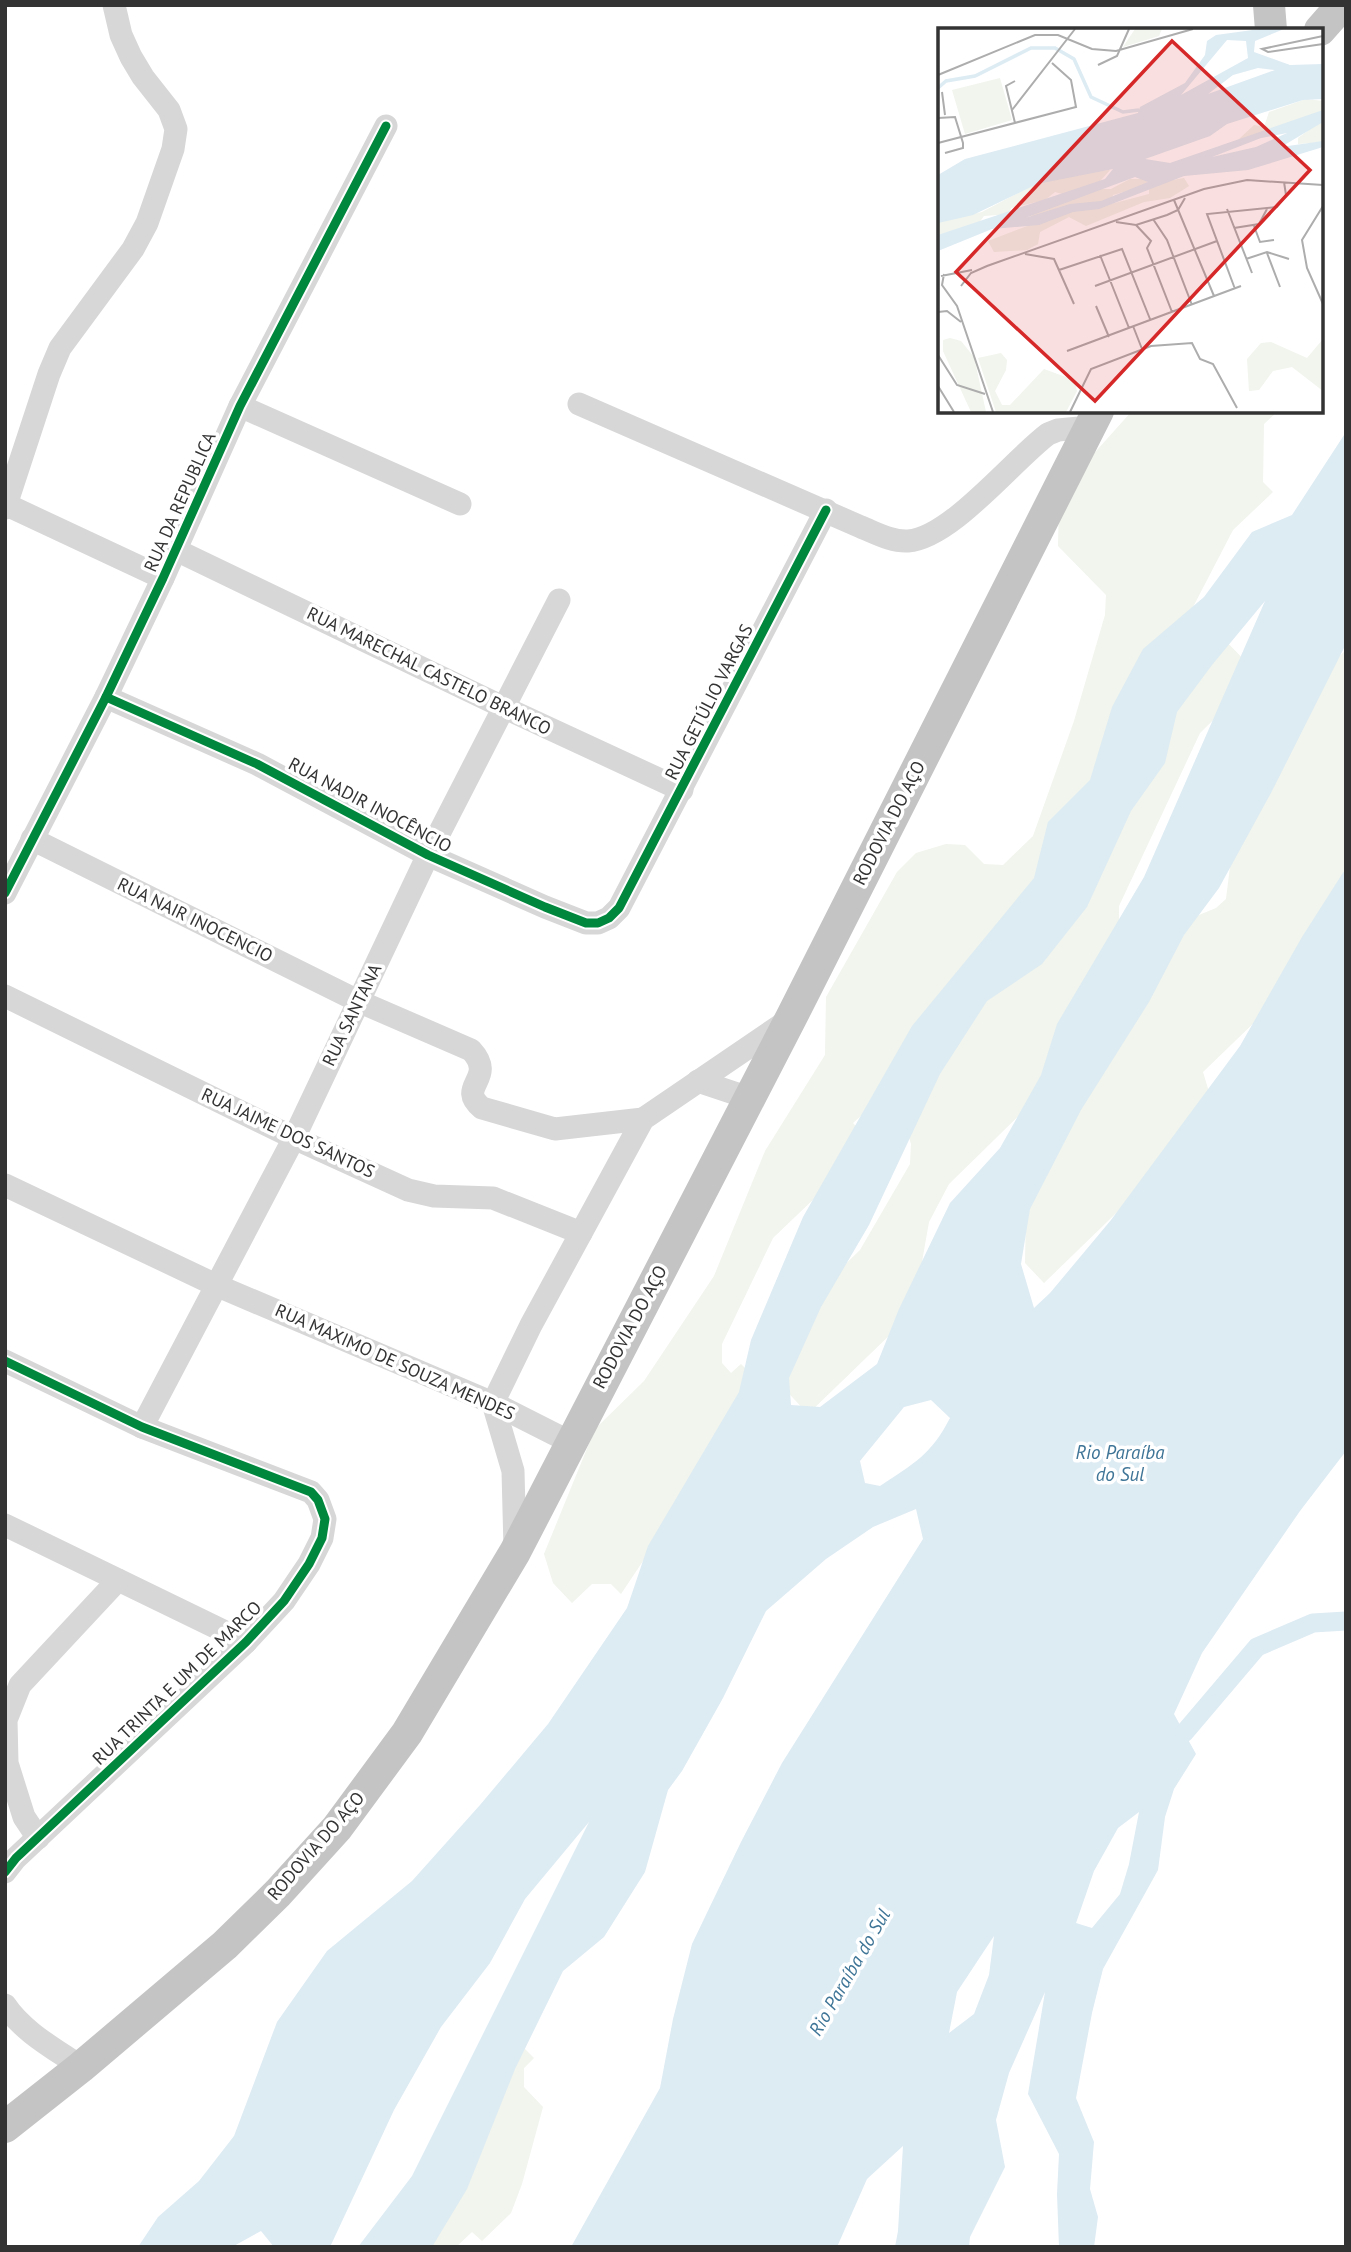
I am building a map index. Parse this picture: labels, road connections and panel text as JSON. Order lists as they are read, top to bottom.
{
  "streets": {
    "highway": ["RODOVIA DO AÇO"],
    "street": [
      "RUA DA REPUBLICA",
      "RUA MARECHAL CASTELO BRANCO",
      "RUA GETÚLIO VARGAS",
      "RUA NADIR INOCÊNCIO",
      "RUA NAIR INOCENCIO",
      "RUA SANTANA",
      "RUA JAIME DOS SANTOS",
      "RUA MAXIMO DE SOUZA MENDES",
      "RUA TRINTA E UM DE MARCO"
    ]
  },
  "crossings": [
    ["RUA DA REPUBLICA", "RUA MARECHAL CASTELO BRANCO"],
    ["RUA DA REPUBLICA", "RUA NADIR INOCÊNCIO"],
    ["RUA DA REPUBLICA", "RUA NAIR INOCENCIO"],
    ["RUA MARECHAL CASTELO BRANCO", "RUA GETÚLIO VARGAS"],
    ["RUA MARECHAL CASTELO BRANCO", "RUA SANTANA"],
    ["RUA GETÚLIO VARGAS", "RUA NADIR INOCÊNCIO"],
    ["RUA NADIR INOCÊNCIO", "RUA SANTANA"],
    ["RODOVIA DO AÇO", "RUA MAXIMO DE SOUZA MENDES"],
    ["RUA NAIR INOCENCIO", "RUA SANTANA"],
    ["RUA SANTANA", "RUA JAIME DOS SANTOS"],
    ["RUA SANTANA", "RUA MAXIMO DE SOUZA MENDES"],
    ["RUA SANTANA", "RUA TRINTA E UM DE MARCO"]
  ],
  "water": ["Rio Paraíba do Sul"]
}
